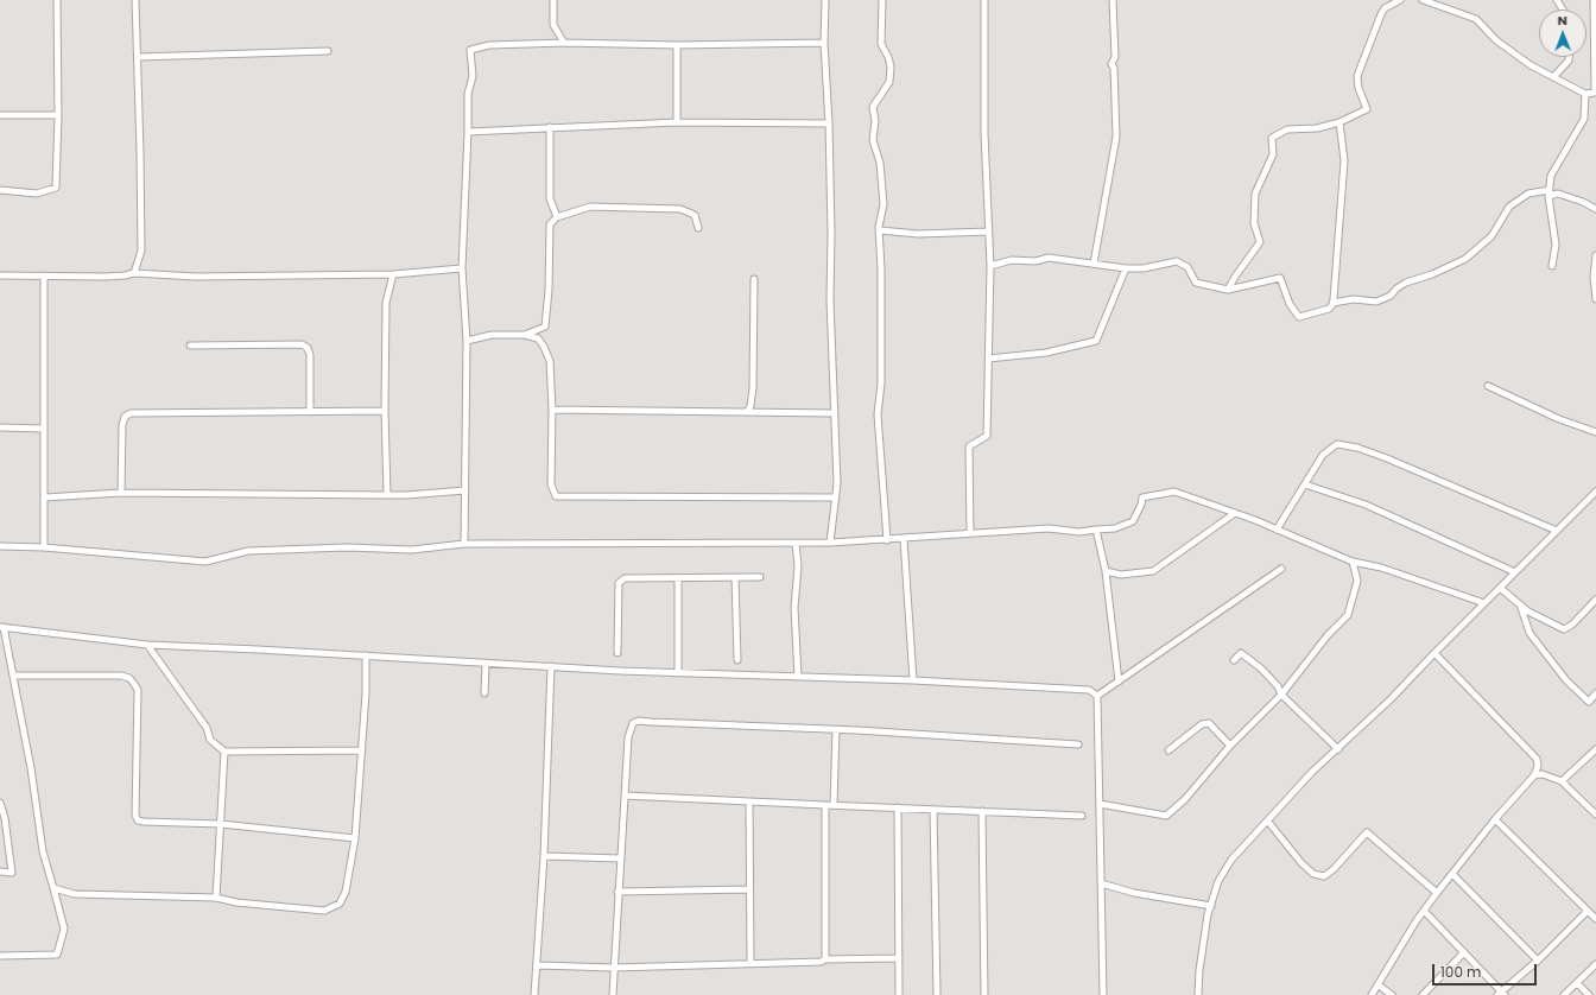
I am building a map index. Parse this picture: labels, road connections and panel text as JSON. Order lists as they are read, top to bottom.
{
  "scale_bar": "100 m",
  "north": "top"
}
